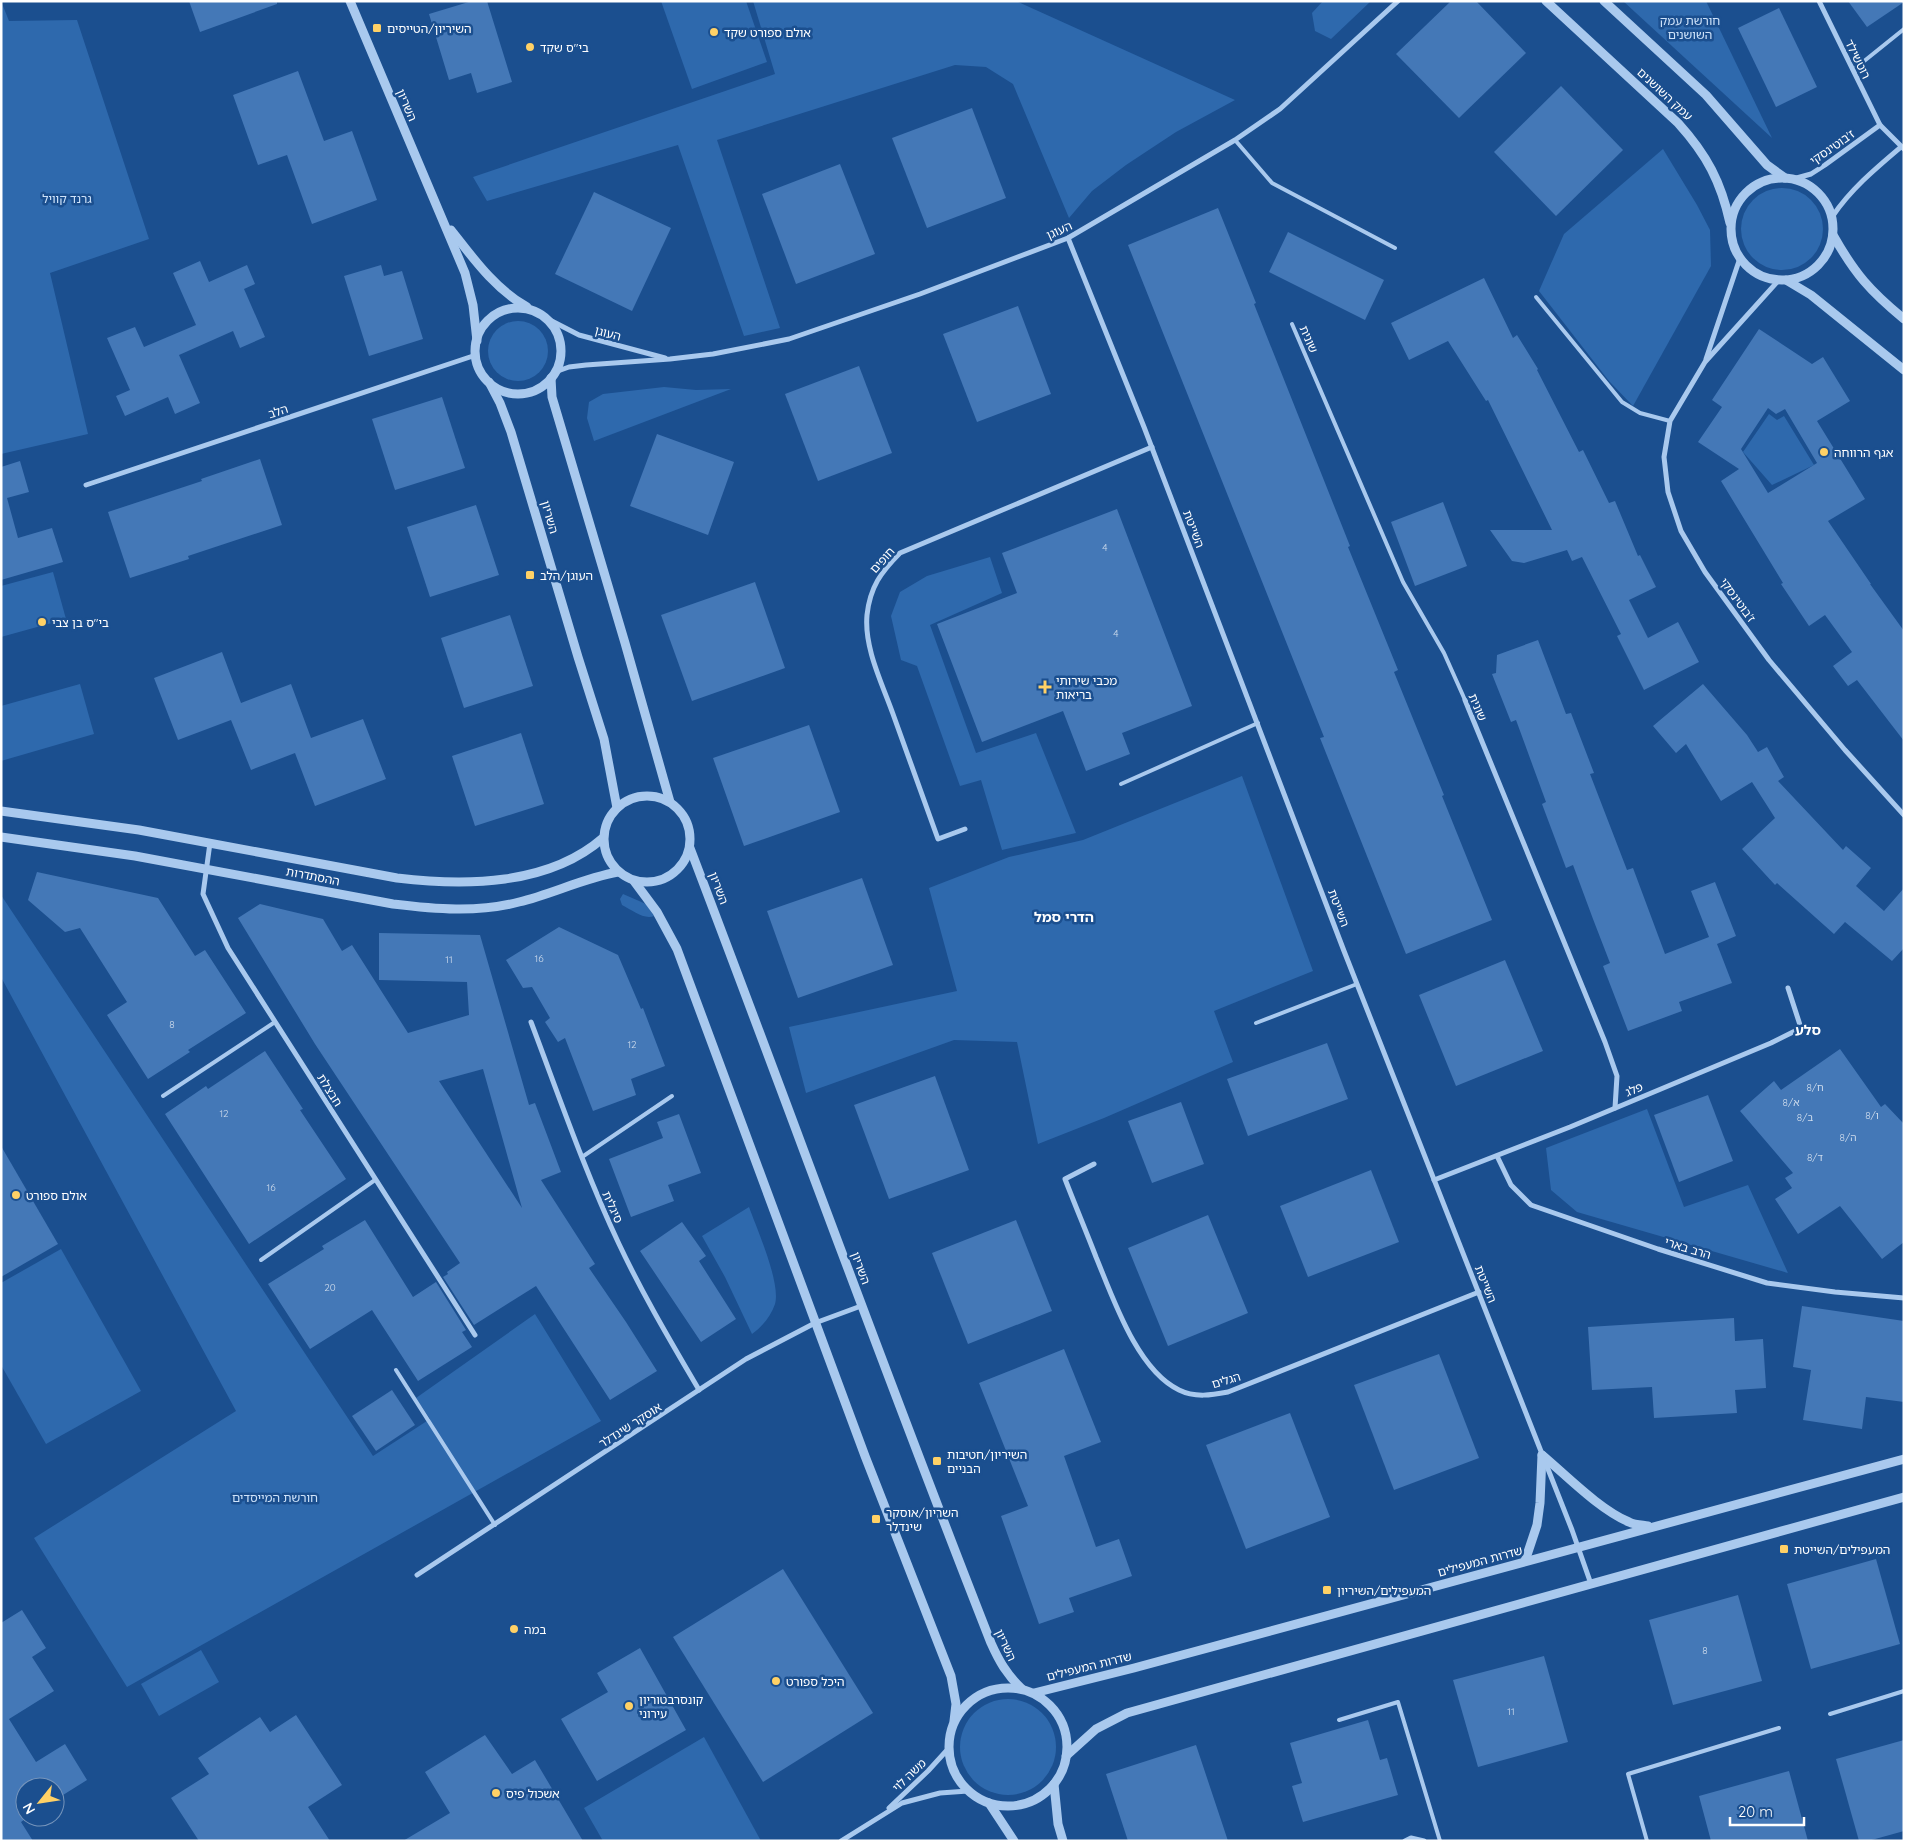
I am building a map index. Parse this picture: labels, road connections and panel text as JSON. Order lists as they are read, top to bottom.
{
  "streets": {
    "street": [
      "רוטשילד",
      "עמק השושנים",
      "השריון",
      "ז'בוטינסקי",
      "העוגן",
      "שונית",
      "הלב",
      "השייטת",
      "חופים",
      "ההסתדרות",
      "פלג",
      "חבצלת",
      "סיגלית",
      "הרב בארי",
      "הגלים",
      "אוסקר שינדלר",
      "שדרות המעפילים",
      "משה לוי"
    ]
  },
  "crossings": [
    ["רוטשילד", "ז'בוטינסקי"],
    ["עמק השושנים", "ז'בוטינסקי"],
    ["השריון", "העוגן"],
    ["השריון", "הלב"],
    ["השריון", "ההסתדרות"],
    ["השריון", "אוסקר שינדלר"],
    ["השריון", "שדרות המעפילים"],
    ["השריון", "משה לוי"],
    ["העוגן", "הלב"],
    ["העוגן", "השייטת"],
    ["שונית", "פלג"],
    ["השייטת", "חופים"],
    ["השייטת", "פלג"],
    ["השייטת", "הגלים"],
    ["השייטת", "שדרות המעפילים"],
    ["ההסתדרות", "חבצלת"],
    ["פלג", "הרב בארי"],
    ["סיגלית", "אוסקר שינדלר"],
    ["שדרות המעפילים", "משה לוי"]
  ],
  "districts": ["הדרי סמל", "סלע"],
  "parks": ["חורשת עמק השושנים", "גרנד קוויל", "חורשת המייסדים"],
  "places": {
    "transit": [
      "השיריון/הטייסים",
      "העוגן/הלב",
      "השיריון/חטיבות הבניים",
      "השריון/אוסקר שינדלר",
      "המעפילים/השייטת",
      "המעפילים/השיריון"
    ],
    "other": [
      "אולם ספורט שקד",
      "בי\"ס שקד",
      "אגף הרווחה",
      "בי\"ס בן צבי",
      "אולם ספורט",
      "במה",
      "היכל ספורט",
      "קונסרבטוריון עירוני",
      "אשכול פיס"
    ],
    "health": ["מכבי שירותי בריאות"]
  },
  "house_numbers": [
    "4",
    "4",
    "16",
    "11",
    "8",
    "12",
    "8/ח",
    "8/א",
    "12",
    "8/ו",
    "8/ב",
    "8/ה",
    "8/ד",
    "16",
    "20",
    "8",
    "11"
  ],
  "scale_bar": "20 m",
  "north": "bottom left"
}
